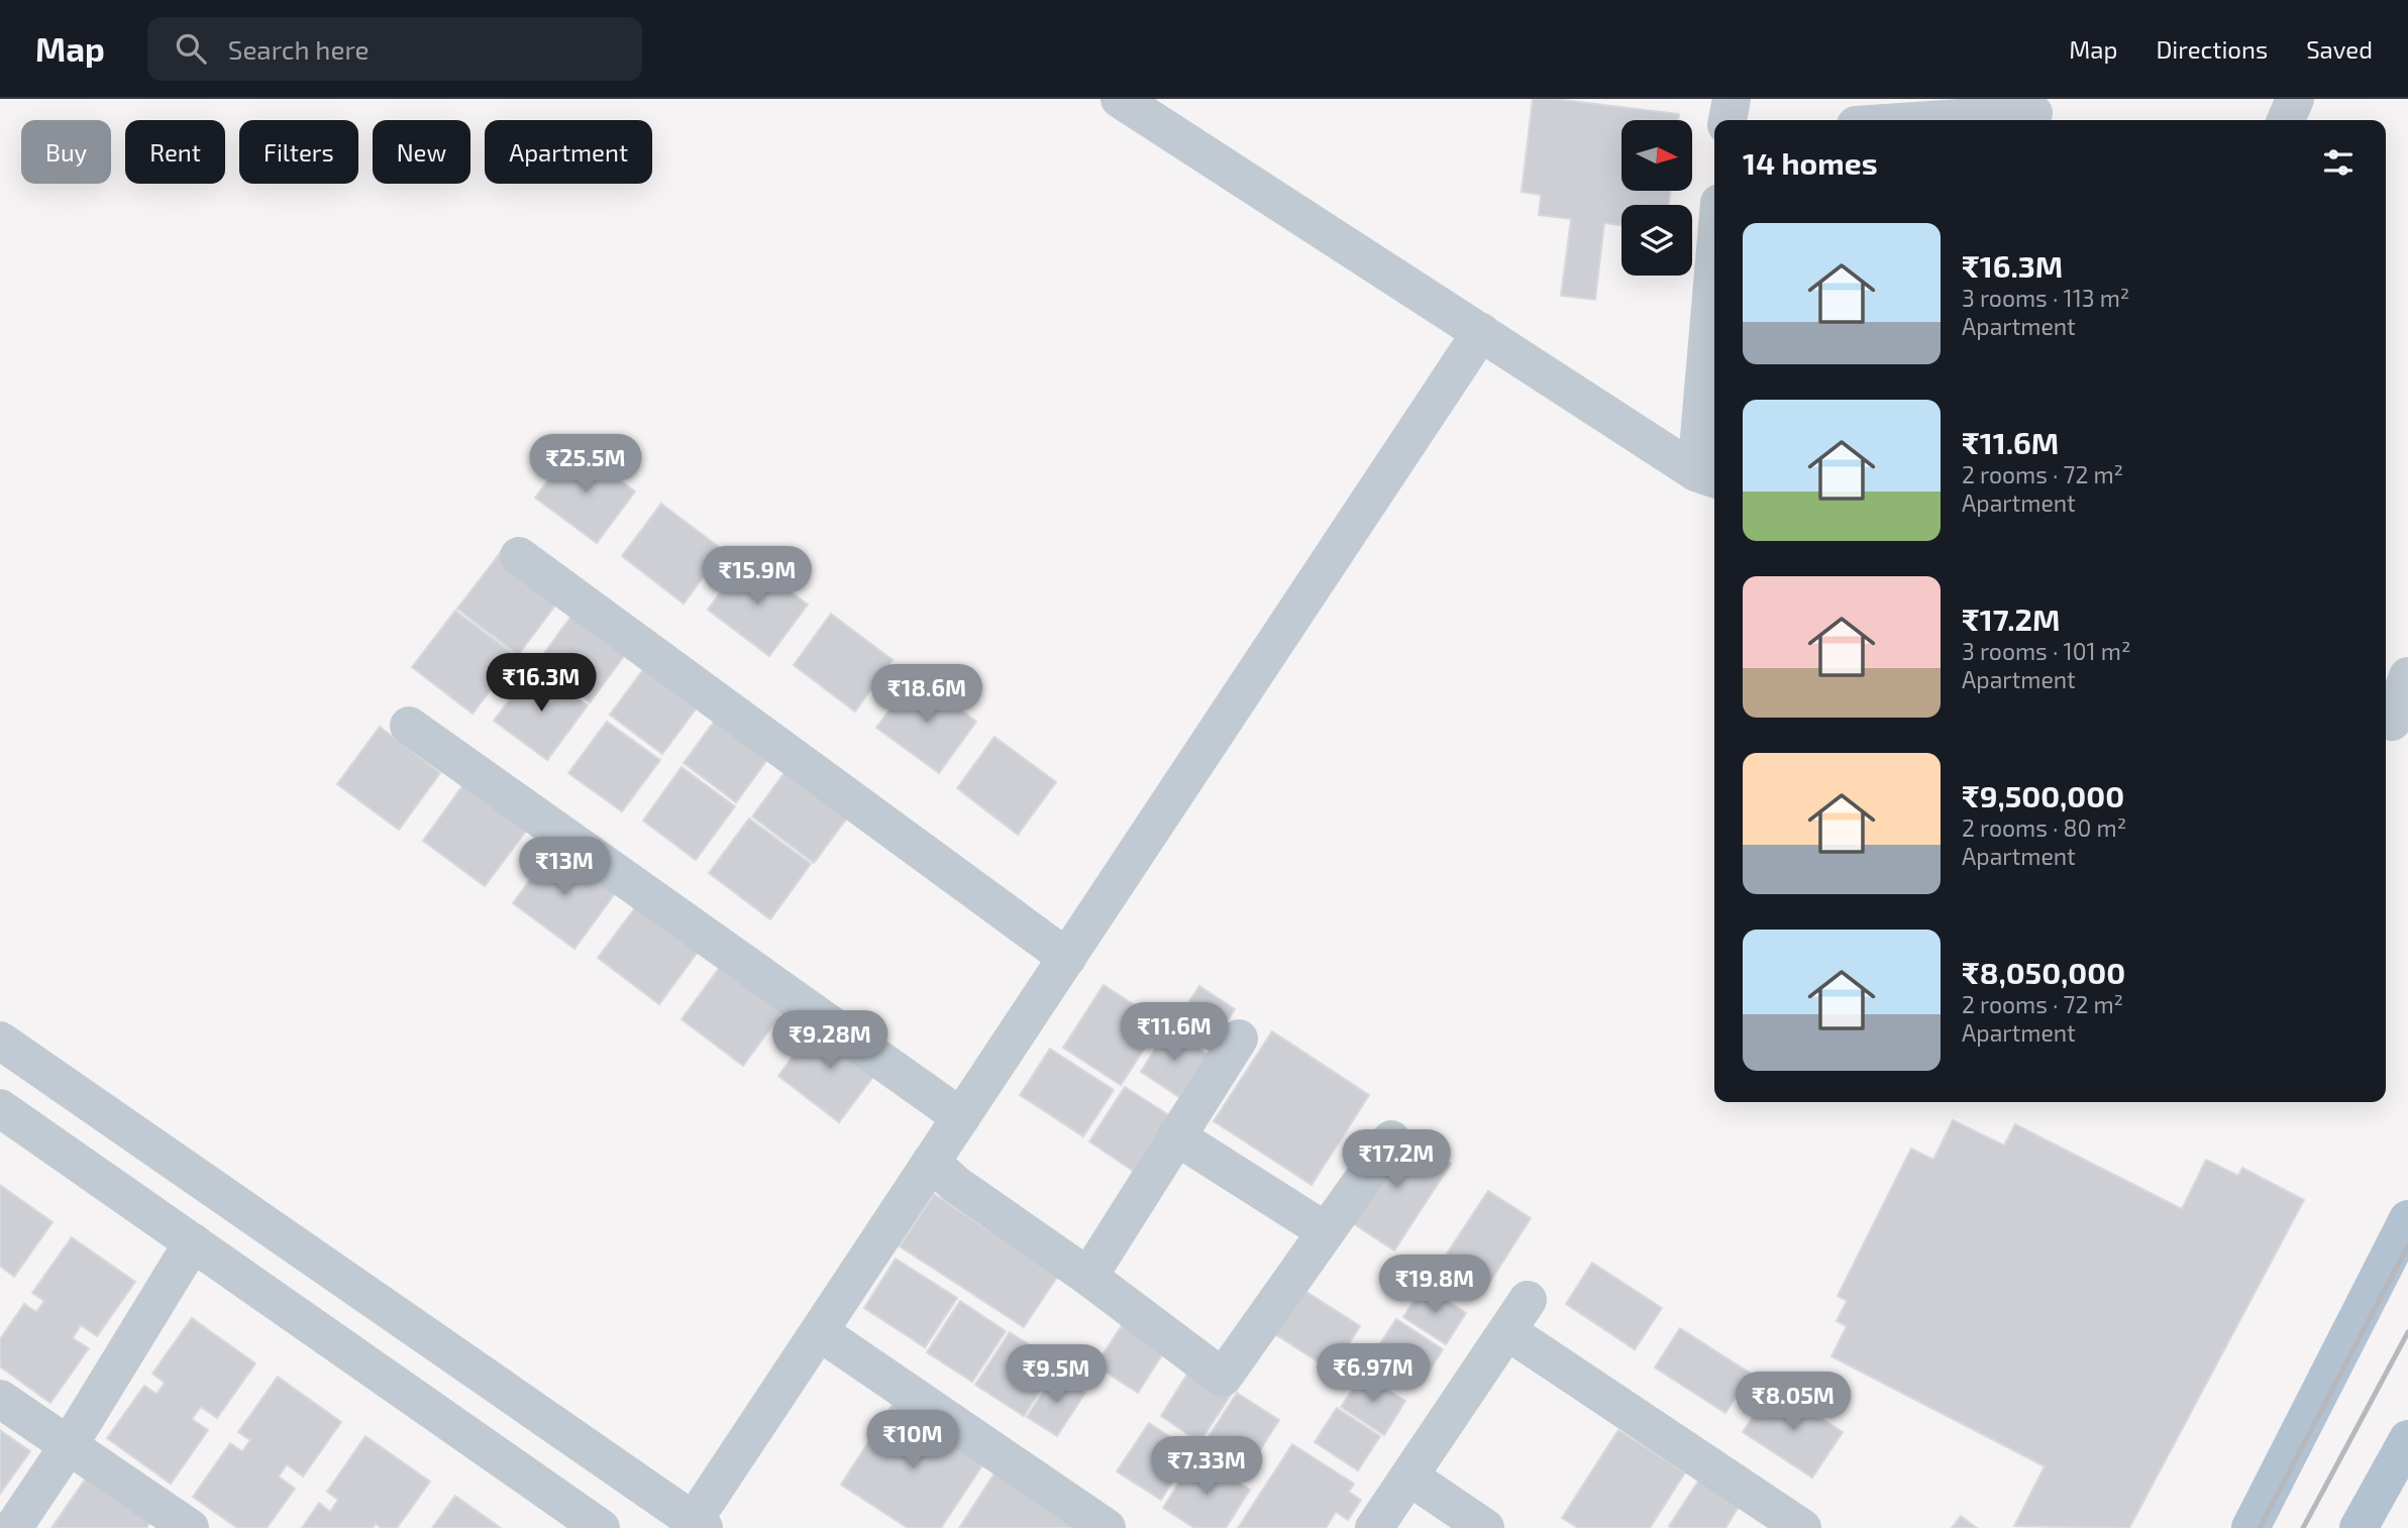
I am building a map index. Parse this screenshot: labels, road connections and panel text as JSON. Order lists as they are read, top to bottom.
{
  "north": "right",
  "page": {
    "header": "Map",
    "search": "Search here",
    "nav": ["Map", "Directions", "Saved"],
    "chip": [
      "Buy",
      "Rent",
      "Filters",
      "New",
      "Apartment"
    ],
    "heading": "14 homes",
    "list": [
      {
        "name": "₹16.3M",
        "note": "3 rooms · 113 m² · Apartment"
      },
      {
        "name": "₹11.6M",
        "note": "2 rooms · 72 m² · Apartment"
      },
      {
        "name": "₹17.2M",
        "note": "3 rooms · 101 m² · Apartment"
      },
      {
        "name": "₹9,500,000",
        "note": "2 rooms · 80 m² · Apartment"
      },
      {
        "name": "₹8,050,000",
        "note": "2 rooms · 72 m² · Apartment"
      }
    ],
    "price": [
      "₹25.5M",
      "₹15.9M",
      "₹16.3M",
      "₹18.6M",
      "₹13M",
      "₹11.6M",
      "₹9.28M",
      "₹17.2M",
      "₹19.8M",
      "₹6.97M",
      "₹9.5M",
      "₹8.05M",
      "₹10M",
      "₹7.33M"
    ]
  }
}
